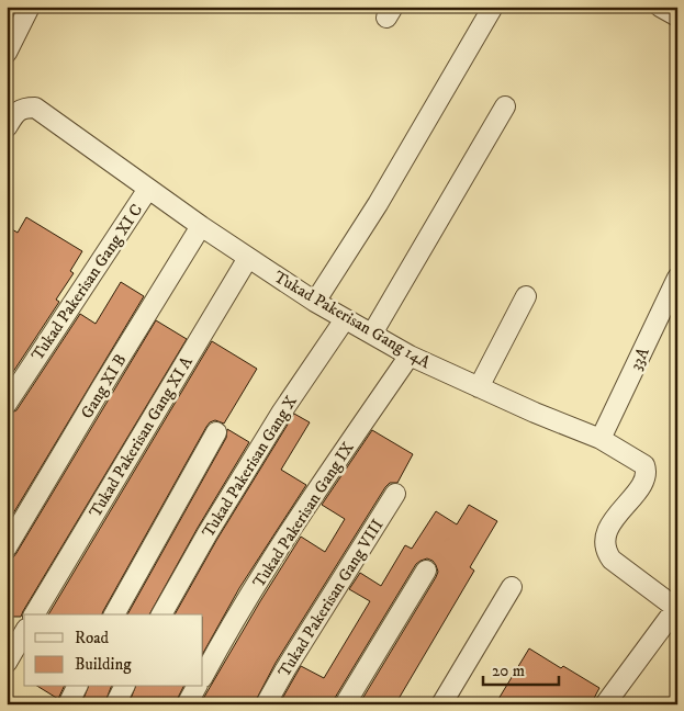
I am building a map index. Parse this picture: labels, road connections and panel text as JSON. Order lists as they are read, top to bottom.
{
  "streets": {
    "street": [
      "Tukad Pakerisan Gang XI C",
      "Tukad Pakerisan Gang 14A",
      "33A",
      "Gang XI B",
      "Tukad Pakerisan Gang XI A",
      "Tukad Pakerisan Gang X",
      "Tukad Pakerisan Gang IX",
      "Tukad Pakerisan Gang VIII"
    ]
  },
  "crossings": [
    ["Tukad Pakerisan Gang XI C", "Tukad Pakerisan Gang 14A"],
    ["Tukad Pakerisan Gang 14A", "33A"],
    ["Tukad Pakerisan Gang 14A", "Gang XI B"],
    ["Tukad Pakerisan Gang 14A", "Tukad Pakerisan Gang XI A"],
    ["Tukad Pakerisan Gang 14A", "Tukad Pakerisan Gang X"],
    ["Tukad Pakerisan Gang 14A", "Tukad Pakerisan Gang IX"]
  ],
  "legend": ["Road", "Building"],
  "scale_bar": "20 m"
}
